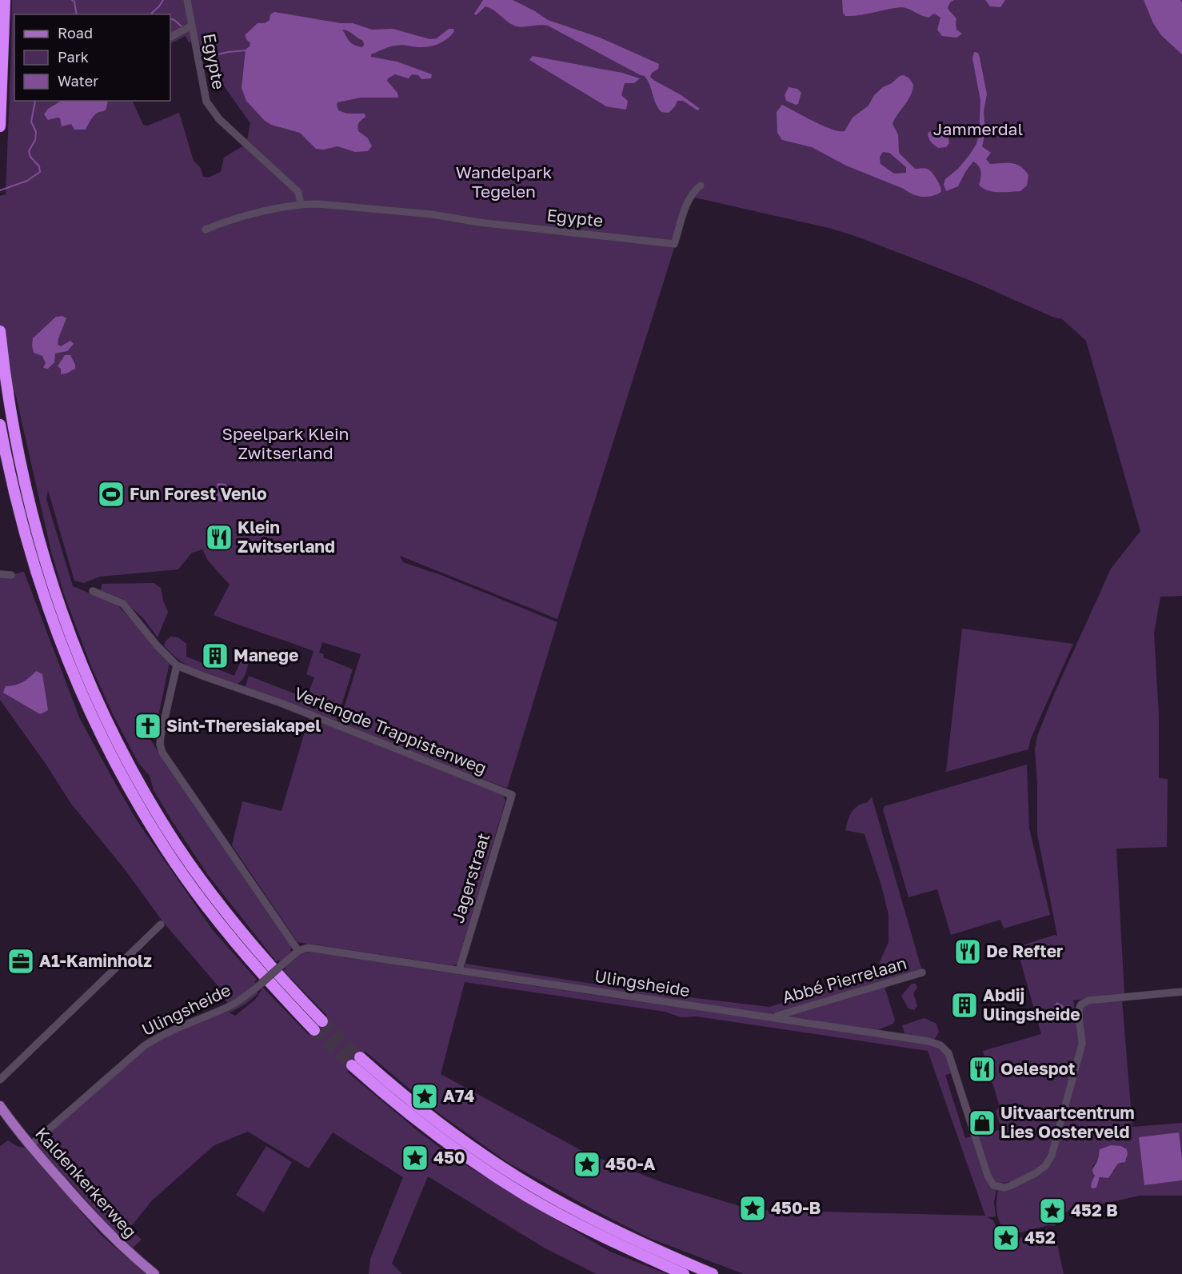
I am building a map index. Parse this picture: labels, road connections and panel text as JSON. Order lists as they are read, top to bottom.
{
  "streets": {
    "main road": ["Kaldenkerkerweg"],
    "street": [
      "Egypte",
      "Verlengde Trappistenweg",
      "Jagerstraat",
      "Abbé Pierrelaan",
      "Ulingsheide"
    ]
  },
  "crossings": [
    ["Verlengde Trappistenweg", "Jagerstraat"],
    ["Jagerstraat", "Ulingsheide"],
    ["Abbé Pierrelaan", "Ulingsheide"],
    ["Ulingsheide", "Kaldenkerkerweg"]
  ],
  "parks": ["Jammerdal", "Wandelpark Tegelen", "Speelpark Klein Zwitserland"],
  "places": {
    "sports": ["Fun Forest Venlo"],
    "restaurant": ["Klein Zwitserland", "De Refter", "Oelespot"],
    "building": ["Manege", "Abdij Ulingsheide"],
    "church": ["Sint-Theresiakapel"],
    "office": ["A1-Kaminholz"],
    "place": [
      "A74",
      "450",
      "450-A",
      "450-B",
      "452 B",
      "452"
    ],
    "shop": ["Uitvaartcentrum Lies Oosterveld"]
  },
  "legend": ["Road", "Park", "Water"]
}
